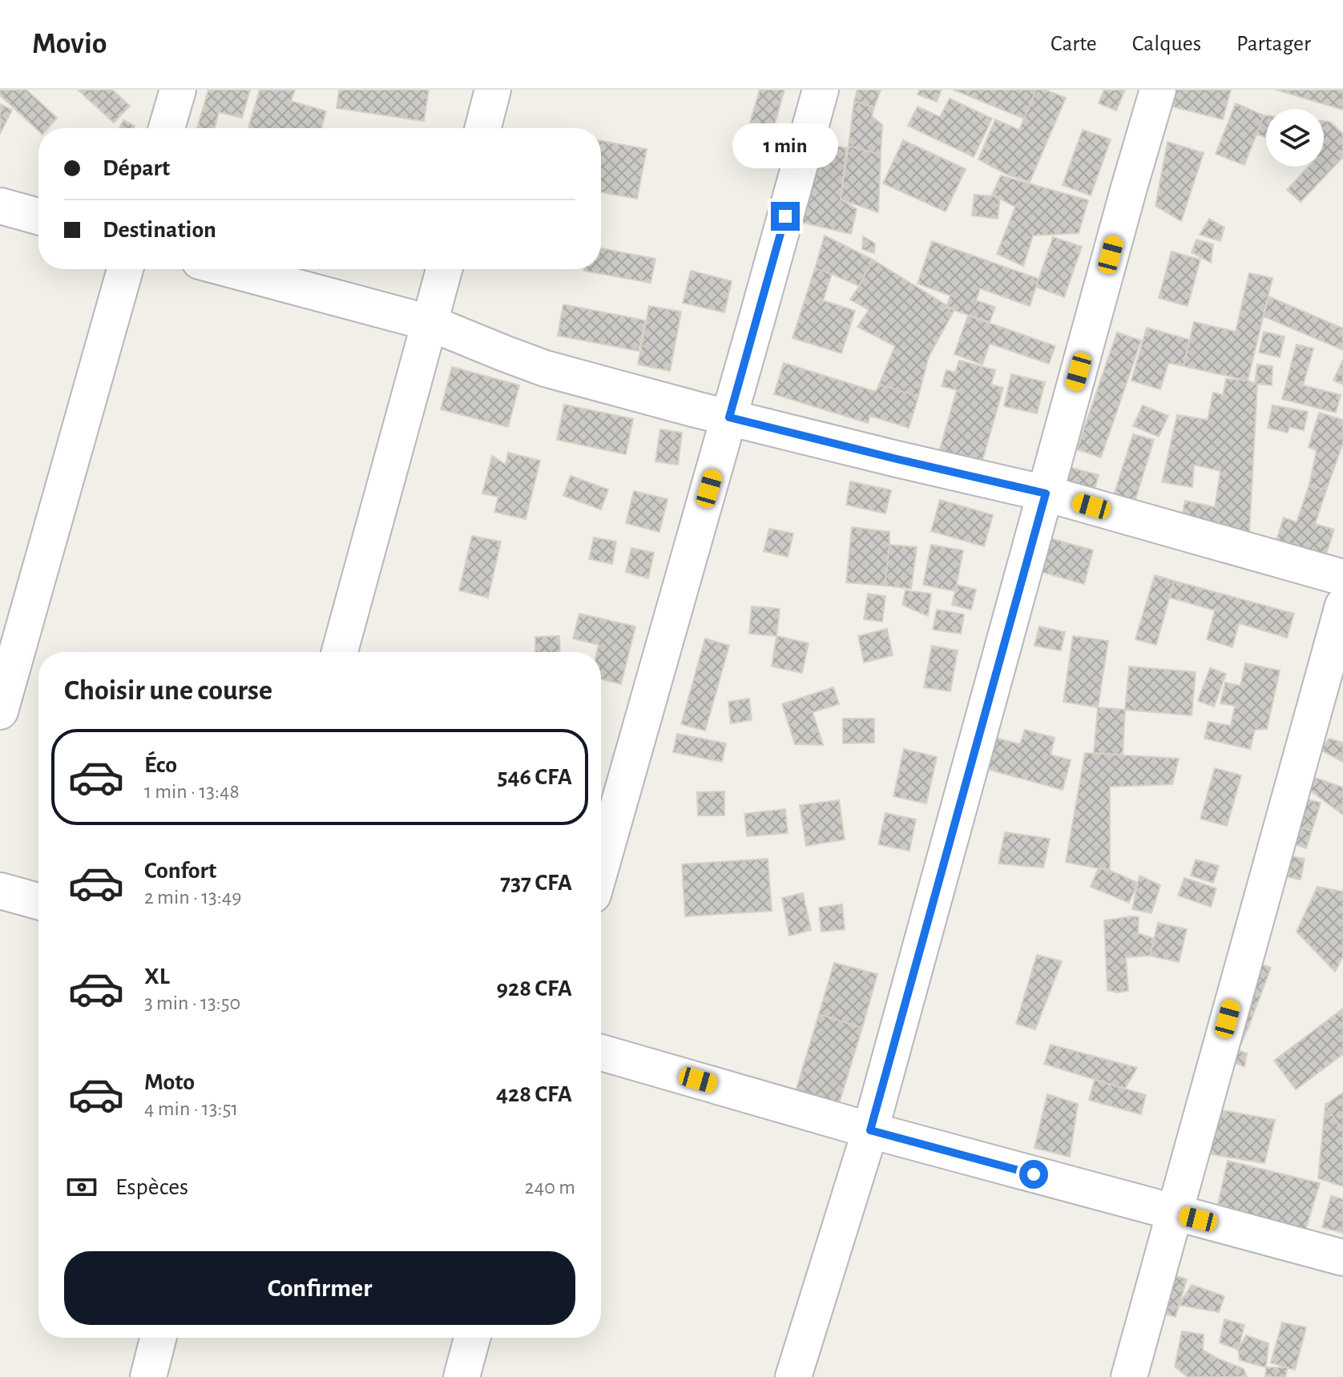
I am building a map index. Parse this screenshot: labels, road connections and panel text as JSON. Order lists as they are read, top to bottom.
{
  "page": {
    "header": "Movio",
    "nav": ["Carte", "Calques", "Partager"],
    "bubble": "1 min",
    "banner": ["Départ", "Destination"],
    "heading": "Choisir une course",
    "list": [
      {
        "name": "Éco",
        "note": "1 min · 13:48",
        "value": "546 CFA"
      },
      {
        "name": "Confort",
        "note": "2 min · 13:49",
        "value": "737 CFA"
      },
      {
        "name": "XL",
        "note": "3 min · 13:50",
        "value": "928 CFA"
      },
      {
        "name": "Moto",
        "note": "4 min · 13:51",
        "value": "428 CFA"
      }
    ],
    "pay": ["Espèces", "240 m"],
    "buttons": "Confirmer"
  }
}
